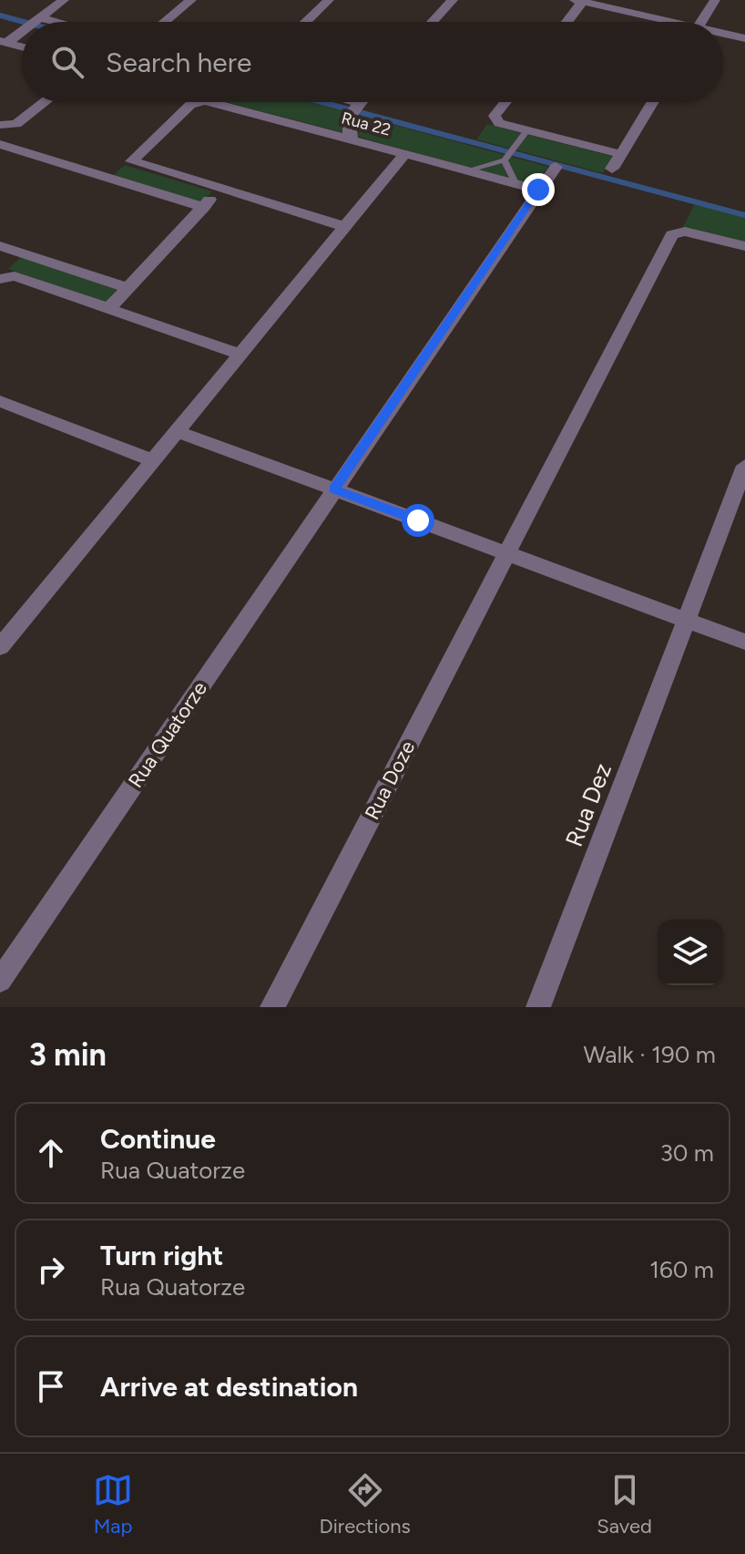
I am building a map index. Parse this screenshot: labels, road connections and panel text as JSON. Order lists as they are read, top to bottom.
{
  "streets": {
    "street": [
      "Rua 22",
      "Rua Quatorze",
      "Rua Doze",
      "Rua Dez"
    ]
  },
  "page": {
    "search": "Search here",
    "heading": ["3 min", "Walk · 190 m"],
    "list": [
      ["Continue", "Rua Quatorze", "30 m"],
      ["Turn right", "Rua Quatorze", "160 m"],
      "Arrive at destination"
    ],
    "nav": ["Map", "Directions", "Saved"]
  }
}
